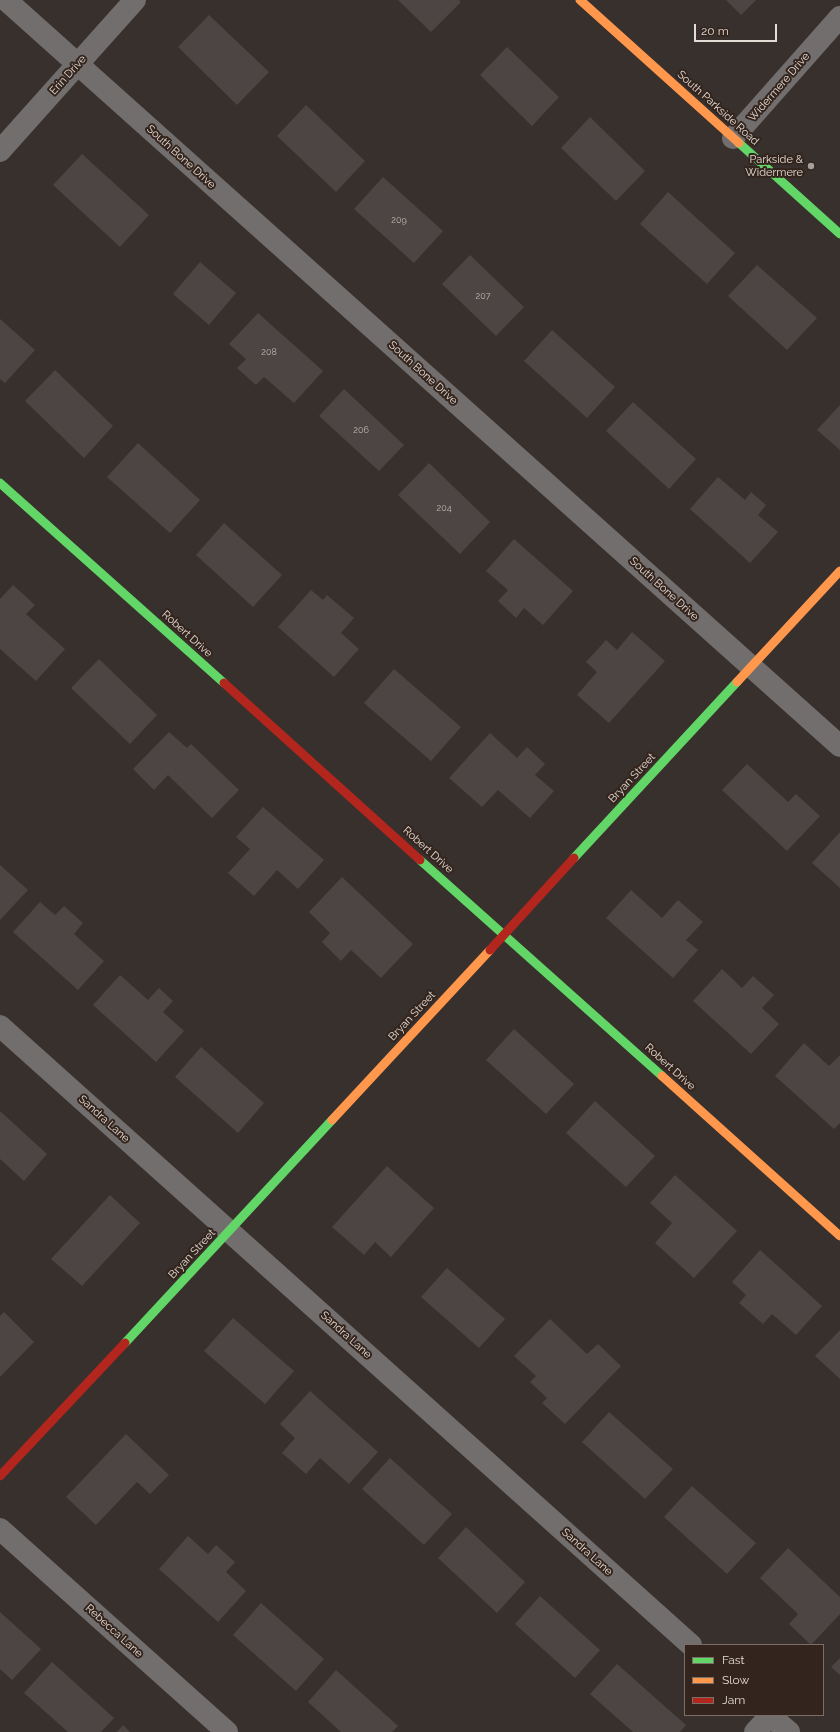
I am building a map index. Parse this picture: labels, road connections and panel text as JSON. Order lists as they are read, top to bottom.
{
  "streets": {
    "street": [
      "Erin Drive",
      "Widermere Drive",
      "South Parkside Road",
      "South Bone Drive",
      "Robert Drive",
      "Bryan Street",
      "Sandra Lane",
      "Rebecca Lane"
    ]
  },
  "crossings": [
    ["Erin Drive", "South Bone Drive"],
    ["Widermere Drive", "South Parkside Road"],
    ["South Bone Drive", "Bryan Street"],
    ["Robert Drive", "Bryan Street"],
    ["Bryan Street", "Sandra Lane"]
  ],
  "places": ["Parkside & Widermere"],
  "house_numbers": [
    "209",
    "207",
    "208",
    "206",
    "204"
  ],
  "legend": ["Fast", "Slow", "Jam"],
  "scale_bar": "20 m"
}
